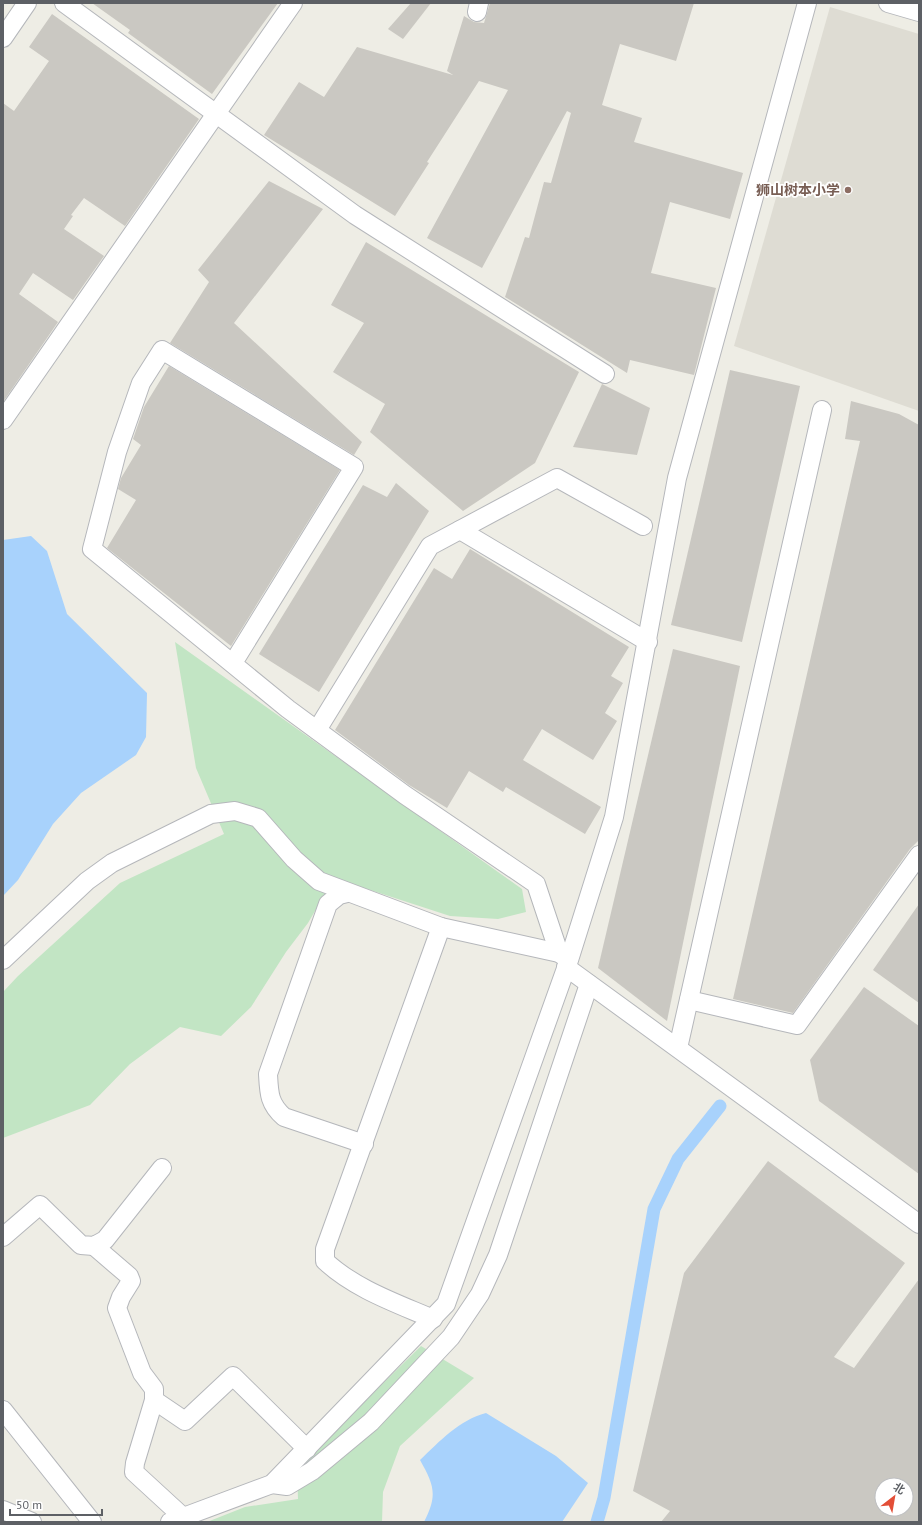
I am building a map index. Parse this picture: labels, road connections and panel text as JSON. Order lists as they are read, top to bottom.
{
  "places": ["狮山树本小学"],
  "scale_bar": "50 m",
  "north": "top right"
}
